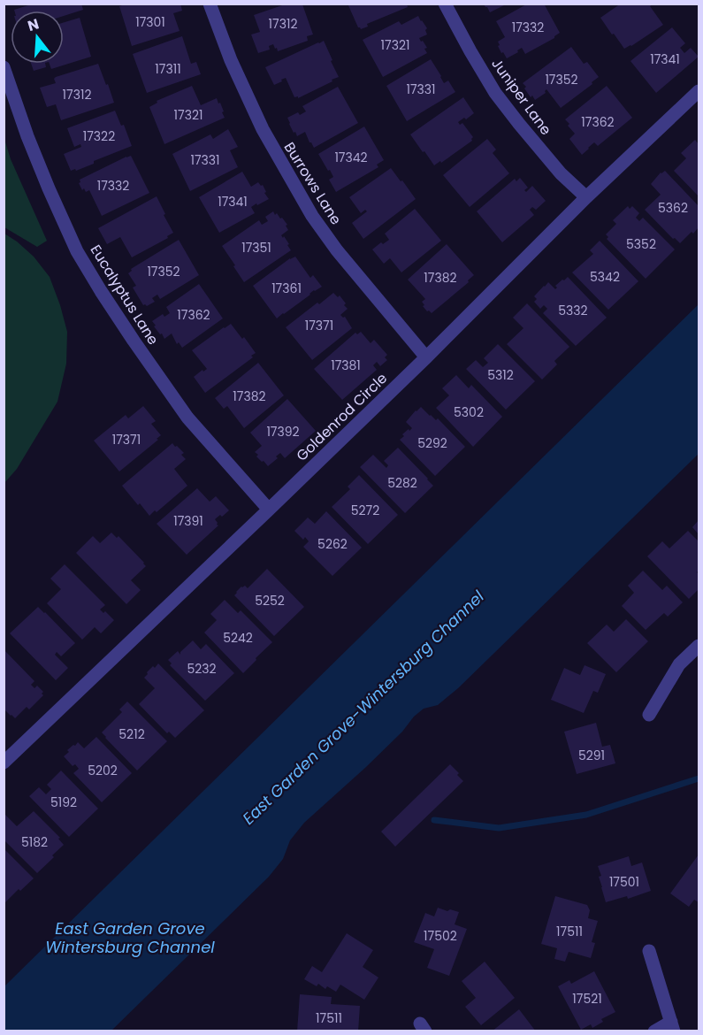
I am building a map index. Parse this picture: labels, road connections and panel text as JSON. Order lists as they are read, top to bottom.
{
  "streets": {
    "street": [
      "Juniper Lane",
      "Burrows Lane",
      "Eucalyptus Lane",
      "Goldenrod Circle"
    ]
  },
  "crossings": [
    ["Juniper Lane", "Goldenrod Circle"],
    ["Burrows Lane", "Goldenrod Circle"],
    ["Eucalyptus Lane", "Goldenrod Circle"]
  ],
  "water": ["East Garden Grove-Wintersburg Channel", "East Garden Grove Wintersburg Channel"],
  "house_numbers": [
    "17301",
    "17312",
    "17332",
    "17321",
    "17341",
    "17311",
    "17352",
    "17331",
    "17312",
    "17321",
    "17362",
    "17322",
    "17342",
    "17331",
    "17332",
    "17341",
    "5362",
    "5352",
    "17351",
    "17352",
    "5342",
    "17382",
    "17361",
    "5332",
    "17362",
    "17371",
    "17381",
    "5312",
    "17382",
    "5302",
    "17392",
    "17371",
    "5292",
    "5282",
    "5272",
    "17391",
    "5262",
    "5252",
    "5242",
    "5232",
    "5212",
    "5291",
    "5202",
    "5192",
    "5182",
    "17501",
    "17511",
    "17502",
    "17521",
    "17511"
  ],
  "north": "top"
}
